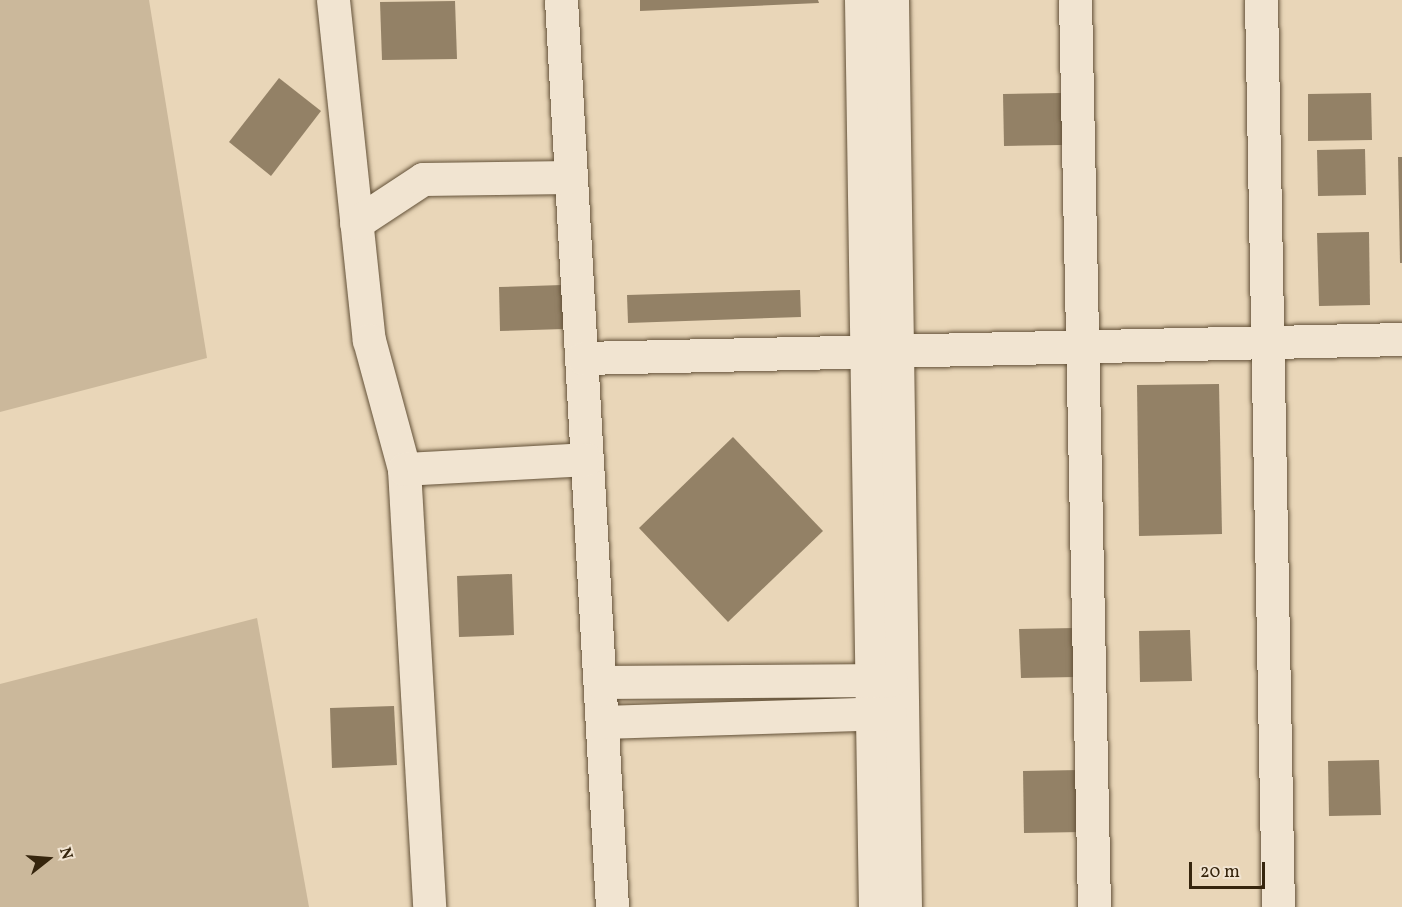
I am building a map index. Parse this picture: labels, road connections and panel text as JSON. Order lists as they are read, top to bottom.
{
  "scale_bar": "20 m",
  "north": "right"
}
